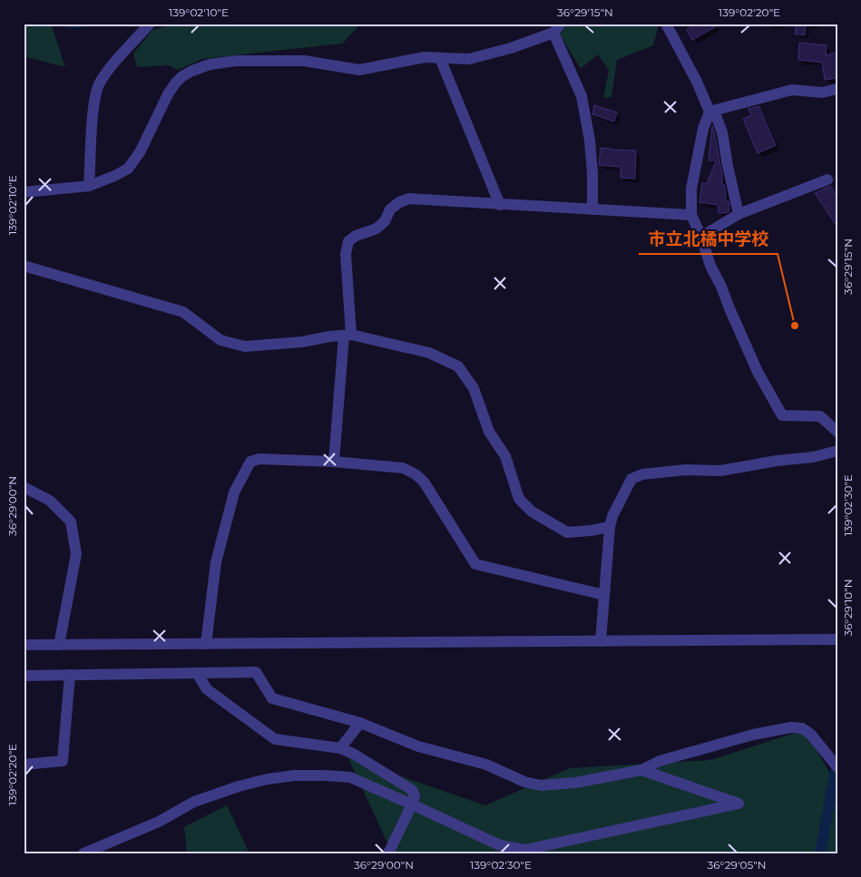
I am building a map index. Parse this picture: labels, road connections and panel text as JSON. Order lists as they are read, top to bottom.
{
  "places": ["市立北橘中学校"],
  "coordinates": [
    "139°02'10\"E",
    "36°29'15\"N",
    "139°02'20\"E",
    "139°02'30\"E",
    "36°29'00\"N",
    "36°29'10\"N",
    "36°29'05\"N"
  ]
}
